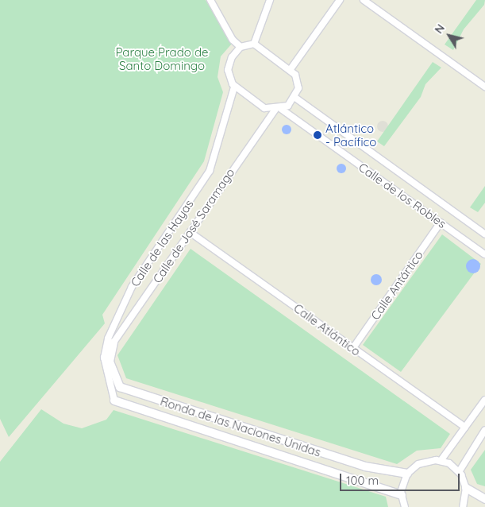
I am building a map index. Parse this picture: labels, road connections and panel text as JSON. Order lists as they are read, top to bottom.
{
  "streets": {
    "street": [
      "Calle de los Robles",
      "Calle de José Saramago",
      "Calle de las Hayas",
      "Calle Antártico",
      "Calle Atlántico",
      "Ronda de las Naciones Unidas"
    ]
  },
  "crossings": [
    ["Calle de los Robles", "Calle de José Saramago"],
    ["Calle de los Robles", "Calle de las Hayas"],
    ["Calle de los Robles", "Calle Antártico"],
    ["Calle de José Saramago", "Calle de las Hayas"],
    ["Calle de José Saramago", "Calle Atlántico"],
    ["Calle de José Saramago", "Ronda de las Naciones Unidas"],
    ["Calle de las Hayas", "Ronda de las Naciones Unidas"],
    ["Calle Antártico", "Calle Atlántico"]
  ],
  "parks": ["Parque Prado de Santo Domingo"],
  "places": ["Atlántico - Pacífico"],
  "scale_bar": "100 m",
  "north": "top left"
}
